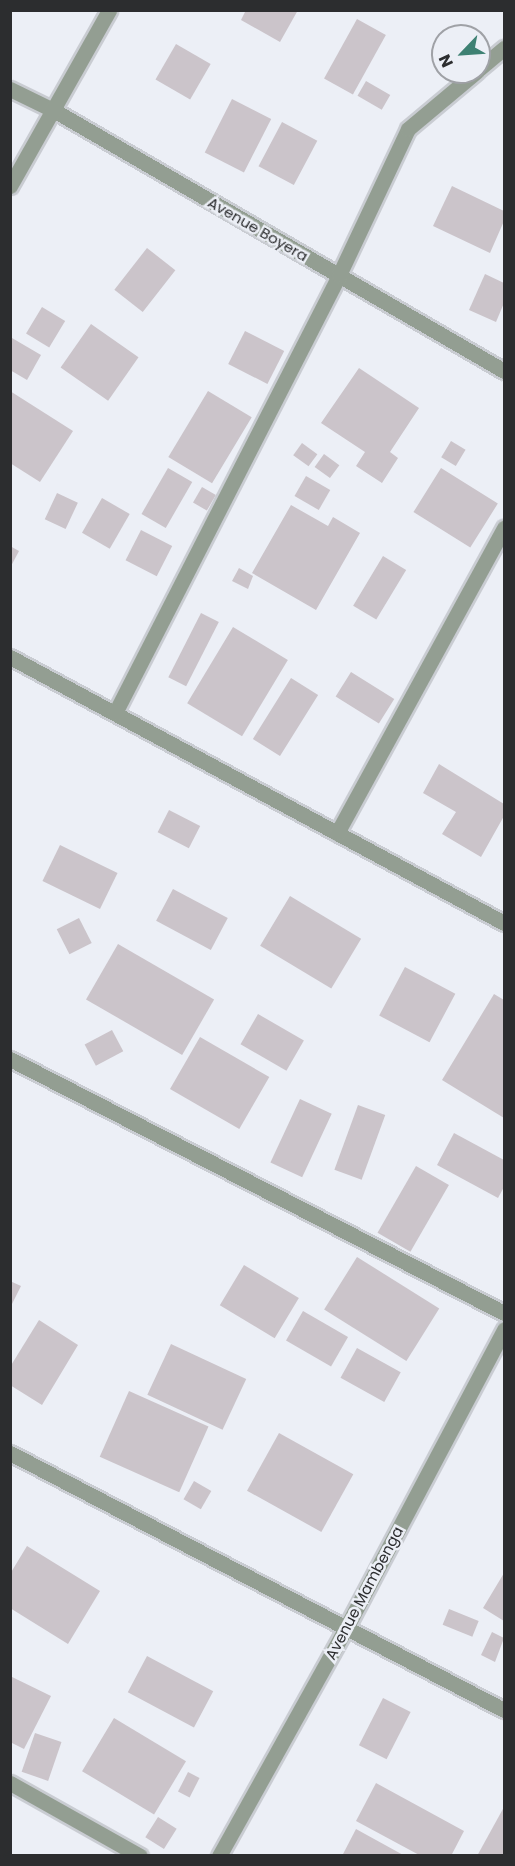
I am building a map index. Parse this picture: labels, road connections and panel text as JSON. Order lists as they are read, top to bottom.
{
  "streets": {
    "street": ["Avenue Boyera", "Avenue Mambenga"]
  },
  "north": "bottom left"
}
